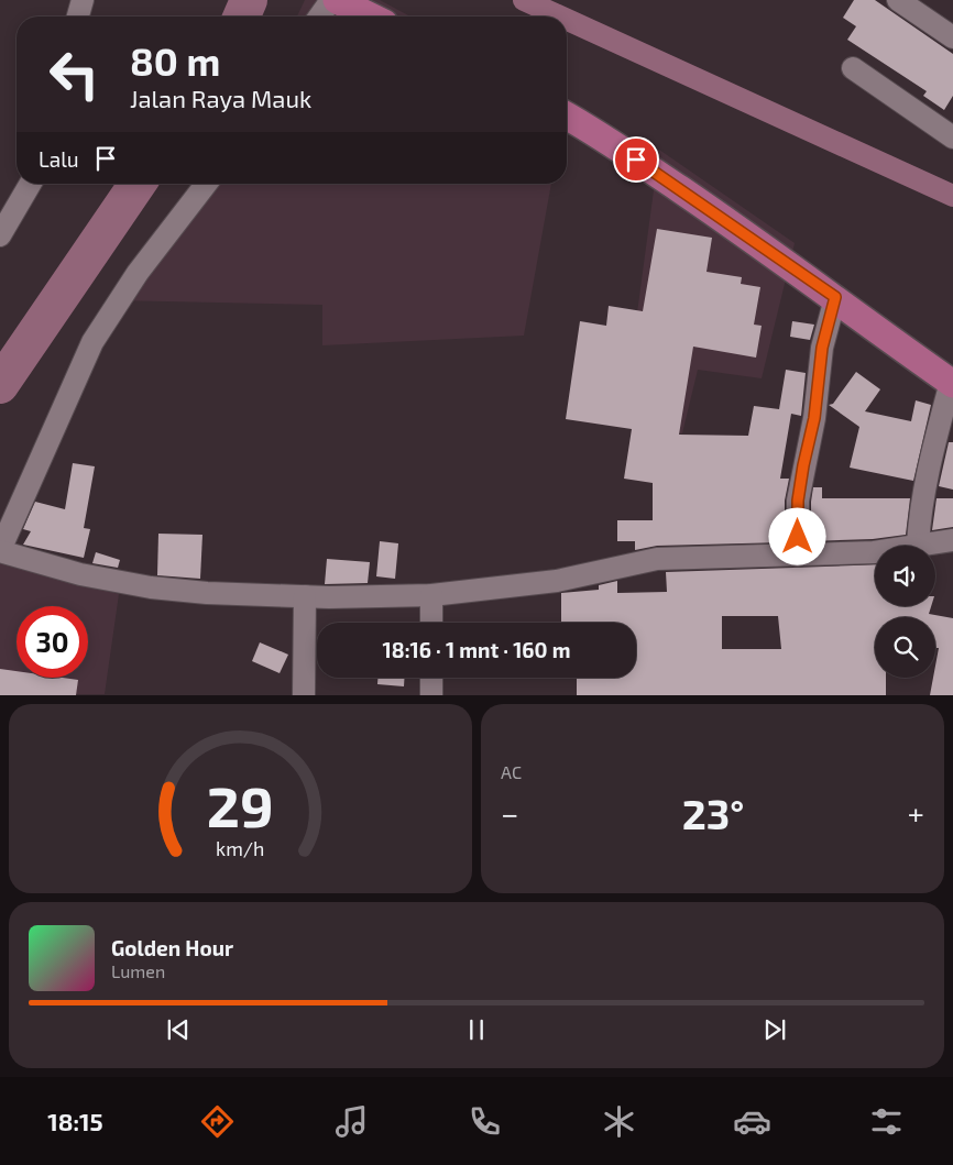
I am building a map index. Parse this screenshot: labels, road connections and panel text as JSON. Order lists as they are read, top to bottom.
{
  "page": {
    "turn": ["80 m", "Jalan Raya Mauk"],
    "then": "Lalu",
    "limit": "30",
    "trip": "18:16 · 1 mnt · 160 m",
    "tile": "AC",
    "heat": ["−", "23°", "+"],
    "song": ["Golden Hour", "Lumen"],
    "tabs": "18:15",
    "gauge": ["29", "km/h"]
  }
}
